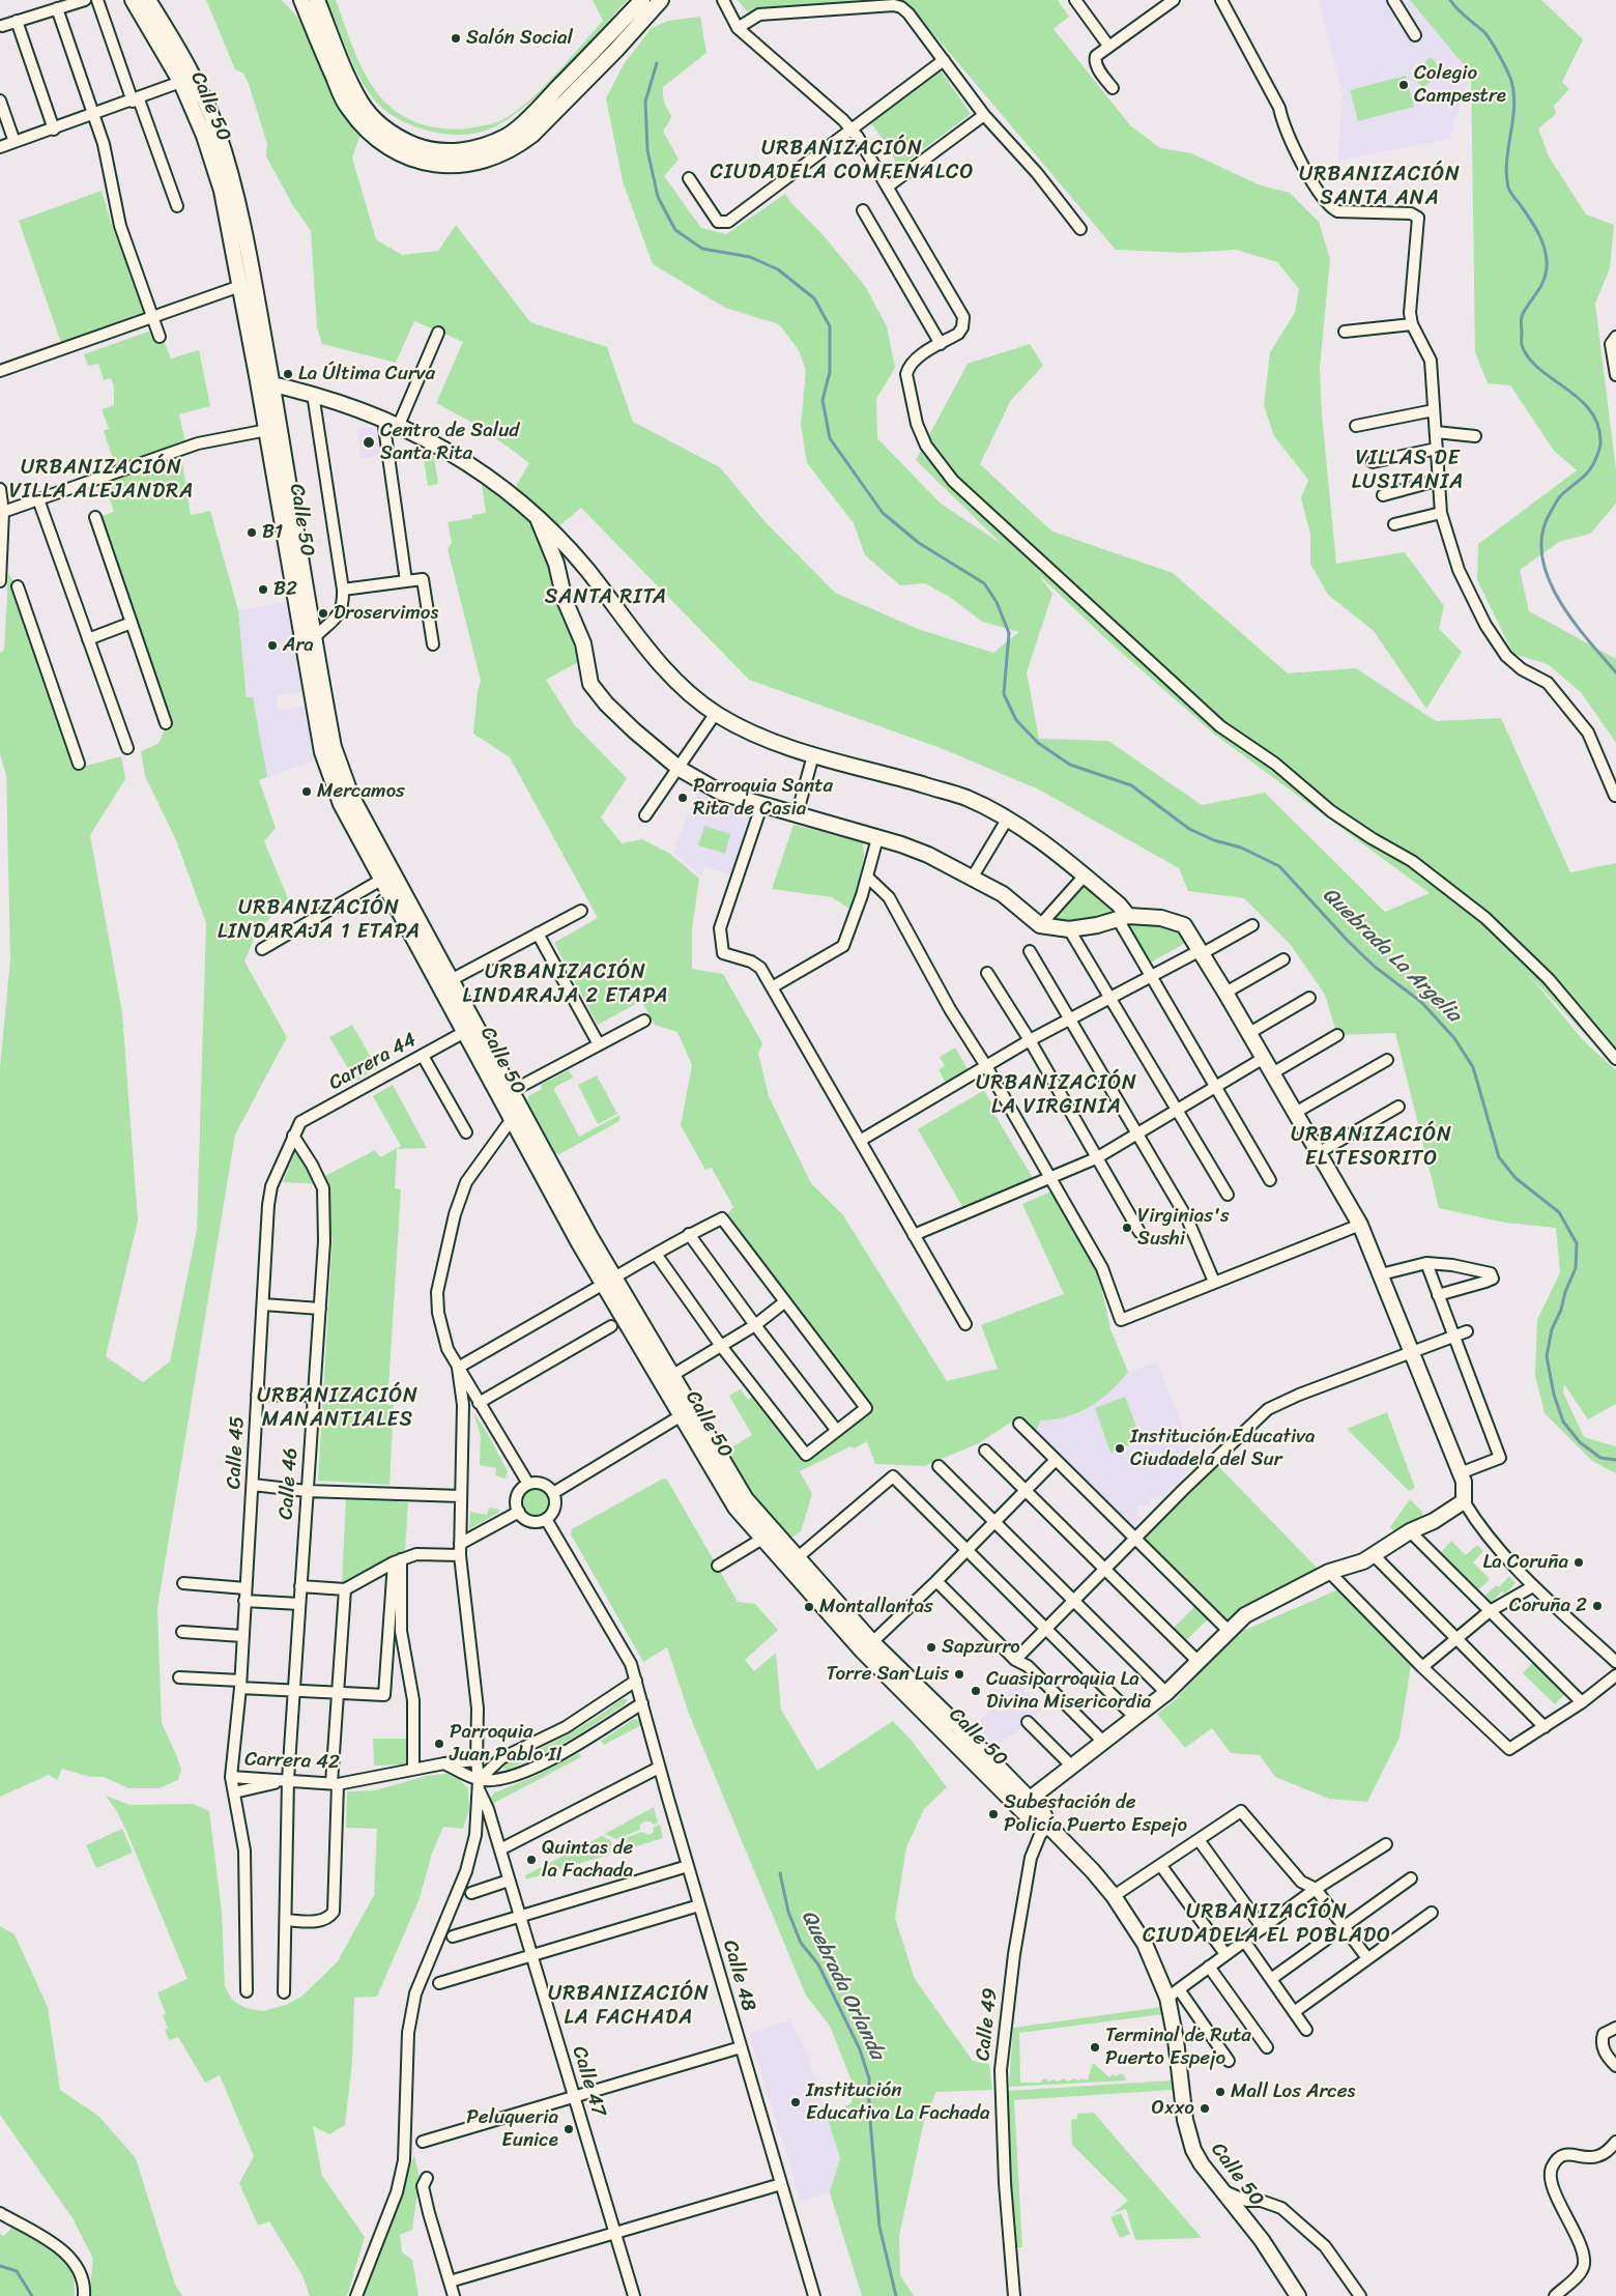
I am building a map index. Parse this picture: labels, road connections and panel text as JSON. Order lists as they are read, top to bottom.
{
  "streets": {
    "main road": ["Calle 50"],
    "street": [
      "Carrera 44",
      "Calle 45",
      "Calle 46",
      "Carrera 42",
      "Calle 48",
      "Calle 49",
      "Calle 47"
    ]
  },
  "crossings": [
    ["Calle 50", "Carrera 44"],
    ["Calle 50", "Calle 49"],
    ["Carrera 44", "Calle 45"],
    ["Carrera 44", "Calle 46"],
    ["Calle 45", "Calle 46"],
    ["Calle 45", "Carrera 42"],
    ["Calle 46", "Carrera 42"]
  ],
  "districts": [
    "URBANIZACIÓN CIUDADELA COMFENALCO",
    "URBANIZACIÓN SANTA ANA",
    "VILLAS DE LUSITANIA",
    "URBANIZACIÓN VILLA ALEJANDRA",
    "SANTA RITA",
    "URBANIZACIÓN LINDARAJA 1 ETAPA",
    "URBANIZACIÓN LINDARAJA 2 ETAPA",
    "URBANIZACIÓN LA VIRGINIA",
    "URBANIZACIÓN EL TESORITO",
    "URBANIZACIÓN MANANTIALES",
    "URBANIZACIÓN CIUDADELA EL POBLADO",
    "URBANIZACIÓN LA FACHADA"
  ],
  "water": ["Quebrada La Argelia", "Quebrada Orlanda"],
  "places": [
    "Salón Social",
    "Colegio Campestre",
    "La Última Curva",
    "Centro de Salud Santa Rita",
    "B1",
    "B2",
    "Droservimos",
    "Ara",
    "Mercamos",
    "Parroquia Santa Rita de Casia",
    "Virginias's Sushi",
    "Institución Educativa Ciudadela del Sur",
    "La Coruña",
    "Coruña 2",
    "Montallantas",
    "Sapzurro",
    "Torre San Luis",
    "Cuasiparroquia La Divina Misericordia",
    "Parroquia Juan Pablo II",
    "Subestación de Policía Puerto Espejo",
    "Quintas de la Fachada",
    "Terminal de Ruta Puerto Espejo",
    "Mall Los Arces",
    "Institución Educativa La Fachada",
    "Oxxo",
    "Peluqueria Eunice"
  ]
}
